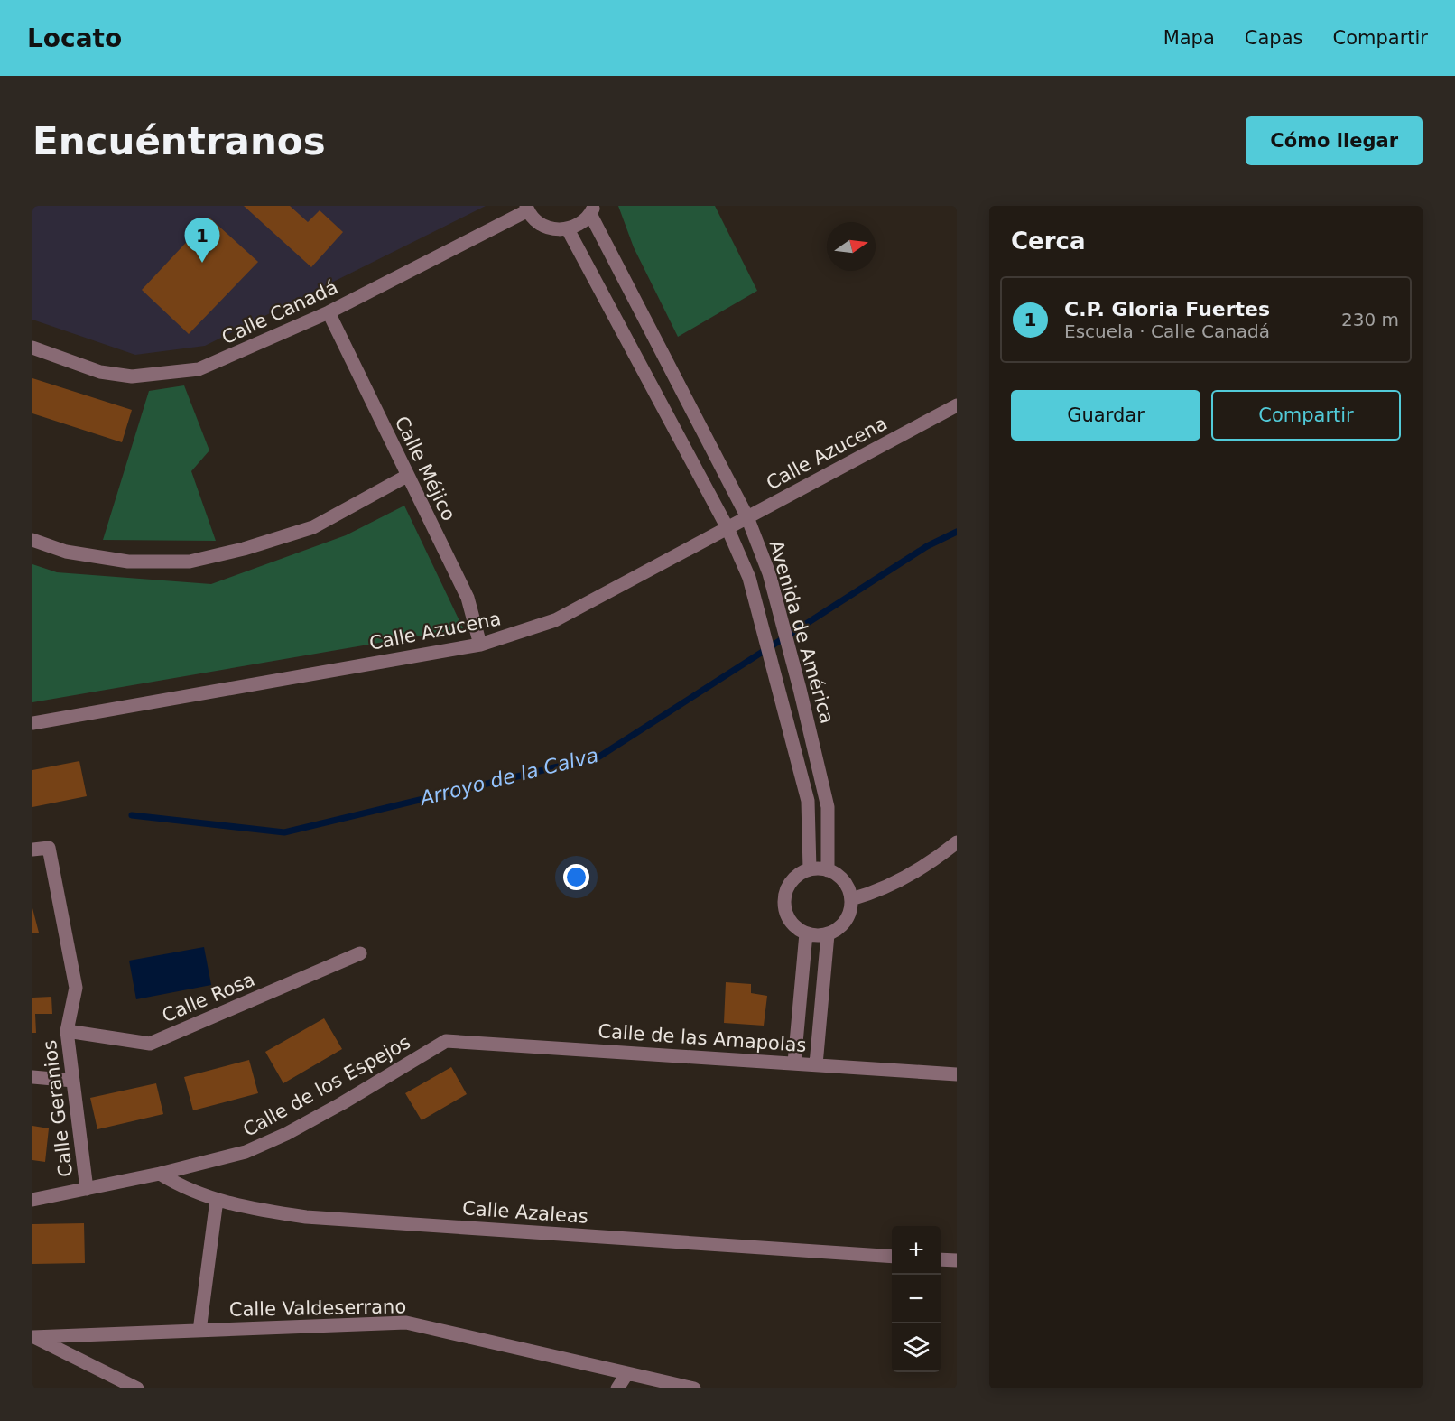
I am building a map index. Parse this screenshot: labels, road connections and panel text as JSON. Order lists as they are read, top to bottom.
{
  "streets": {
    "street": [
      "Calle Canadá",
      "Calle Azucena",
      "Calle Méjico",
      "Avenida de América",
      "Calle Rosa",
      "Calle de las Amapolas",
      "Calle de los Espejos",
      "Calle Geranios",
      "Calle Azaleas",
      "Calle Valdeserrano"
    ]
  },
  "crossings": [
    ["Calle Canadá", "Calle Méjico"],
    ["Calle Azucena", "Calle Méjico"],
    ["Calle Azucena", "Avenida de América"],
    ["Calle Rosa", "Calle Geranios"],
    ["Calle de las Amapolas", "Calle de los Espejos"],
    ["Calle de los Espejos", "Calle Geranios"],
    ["Calle de los Espejos", "Calle Azaleas"]
  ],
  "water": ["Arroyo de la Calva"],
  "north": "right",
  "page": {
    "header": "Locato",
    "nav": ["Mapa", "Capas", "Compartir"],
    "buttons": [
      "Cómo llegar",
      ["Guardar", "Compartir"]
    ],
    "title": "Encuéntranos",
    "heading": "Cerca",
    "pins": "1",
    "list": [
      {
        "mark": "1",
        "name": "C.P. Gloria Fuertes",
        "note": "Escuela · Calle Canadá",
        "value": "230 m"
      }
    ],
    "map_buttons": ["+", "−"]
  }
}
